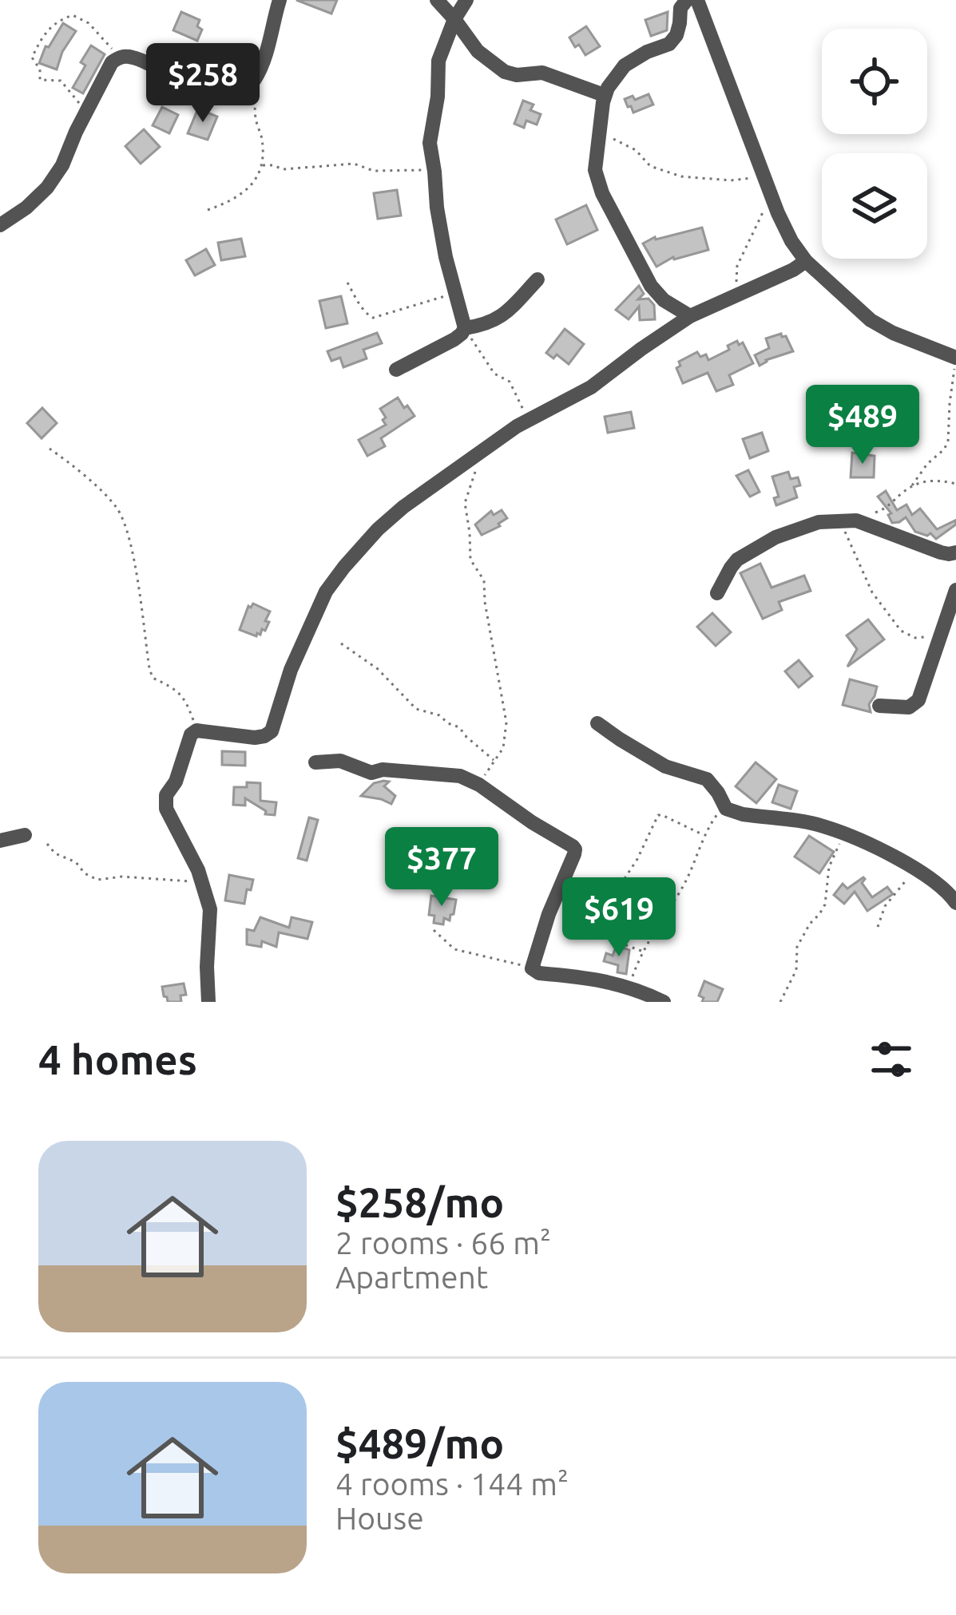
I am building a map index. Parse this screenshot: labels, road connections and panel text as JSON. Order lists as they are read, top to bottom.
{
  "page": {
    "price": [
      "$258",
      "$489",
      "$377",
      "$619"
    ],
    "heading": "4 homes",
    "list": [
      {
        "name": "$258/mo",
        "note": "2 rooms · 66 m² · Apartment"
      },
      {
        "name": "$489/mo",
        "note": "4 rooms · 144 m² · House"
      }
    ]
  }
}
